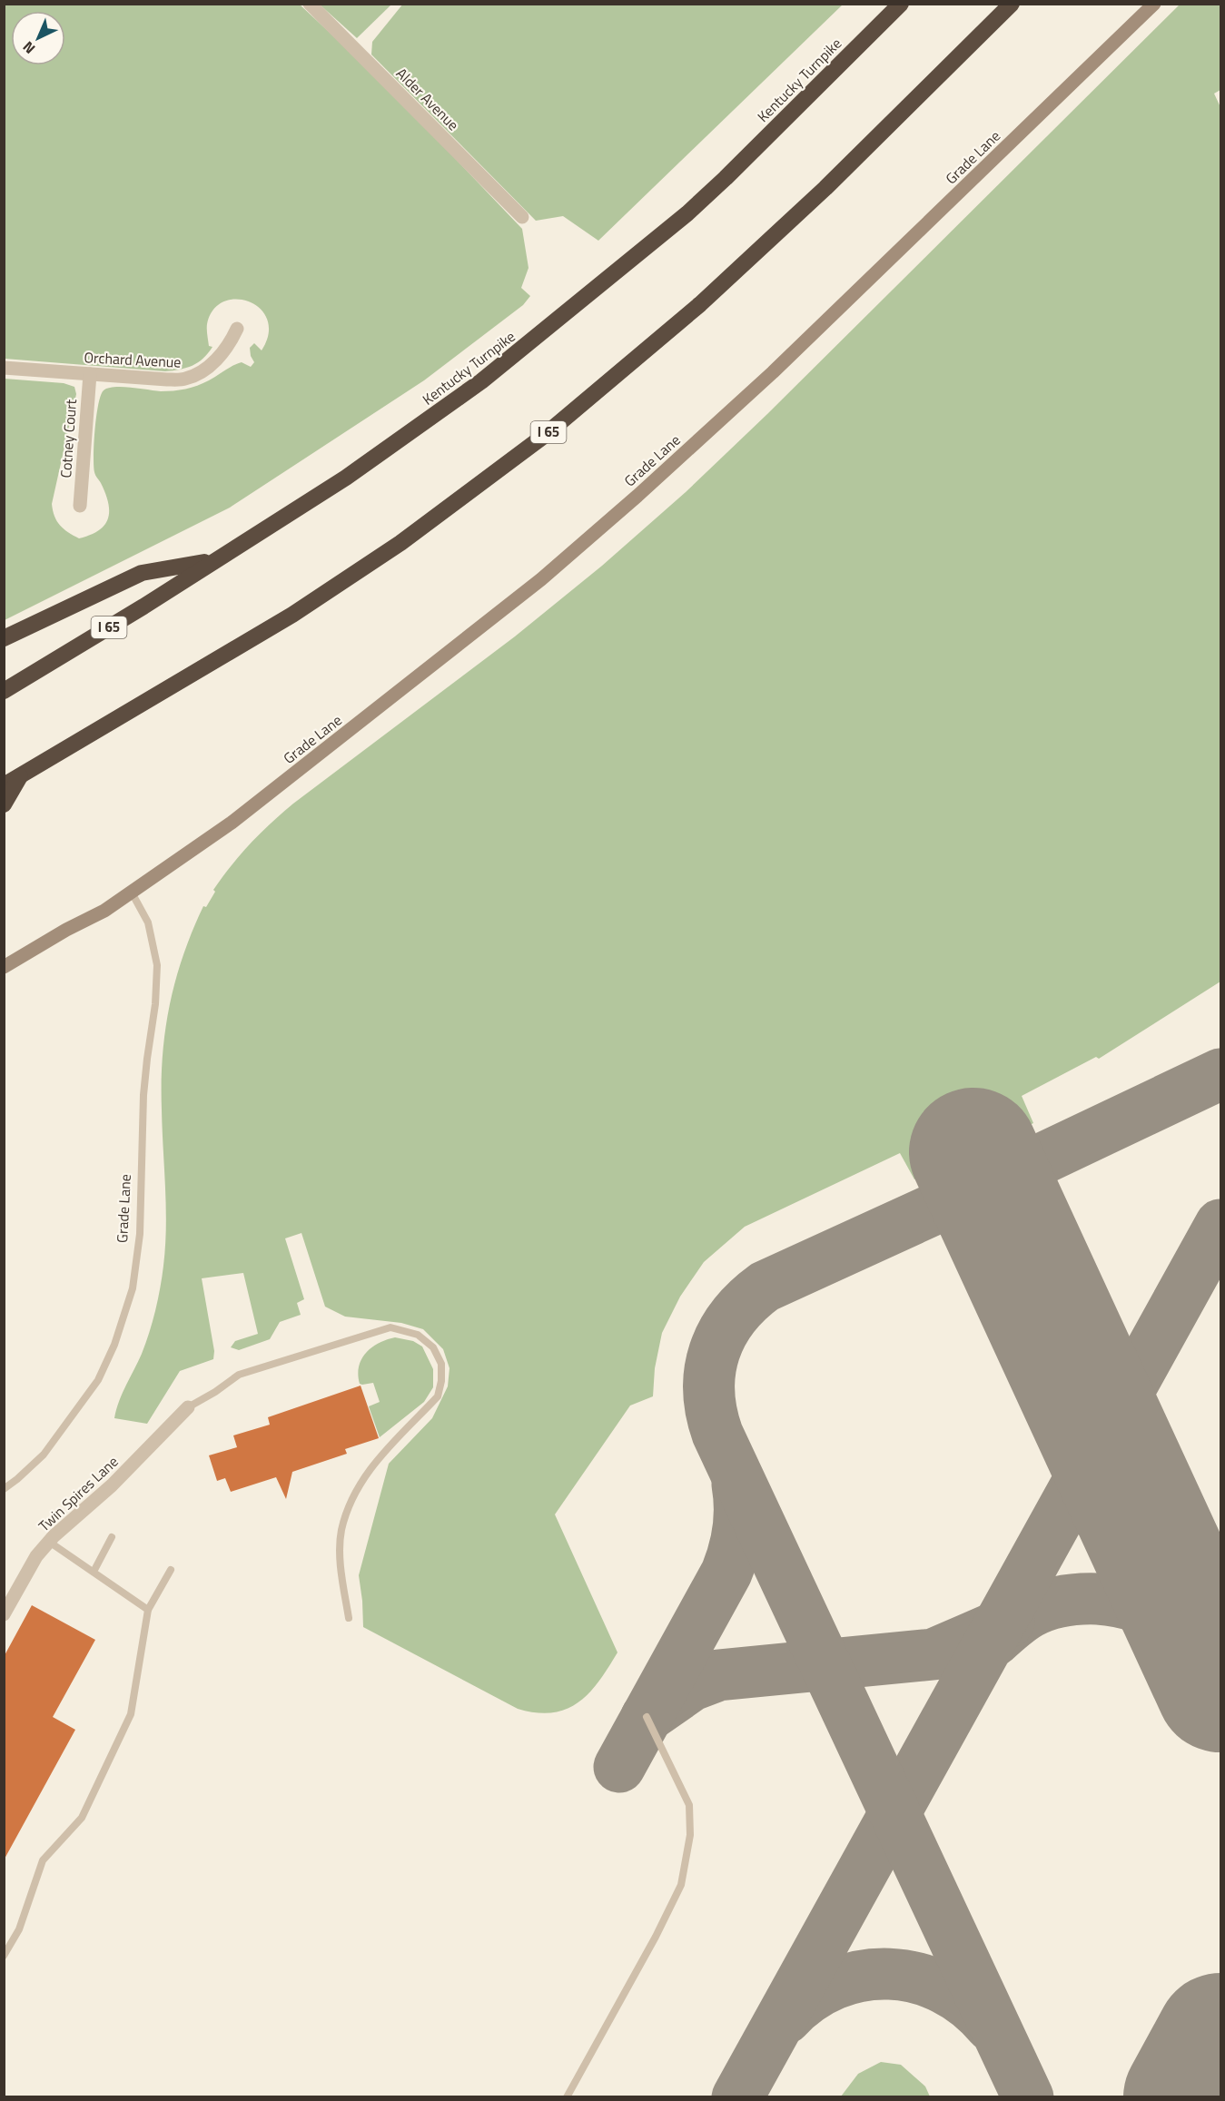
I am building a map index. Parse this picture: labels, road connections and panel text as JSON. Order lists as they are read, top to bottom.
{
  "streets": {
    "highway": ["Kentucky Turnpike", "I 65"],
    "main road": ["Grade Lane"],
    "street": [
      "Alder Avenue",
      "Orchard Avenue",
      "Cotney Court",
      "Twin Spires Lane"
    ]
  },
  "crossings": [
    ["Orchard Avenue", "Cotney Court"]
  ],
  "north": "bottom left"
}
